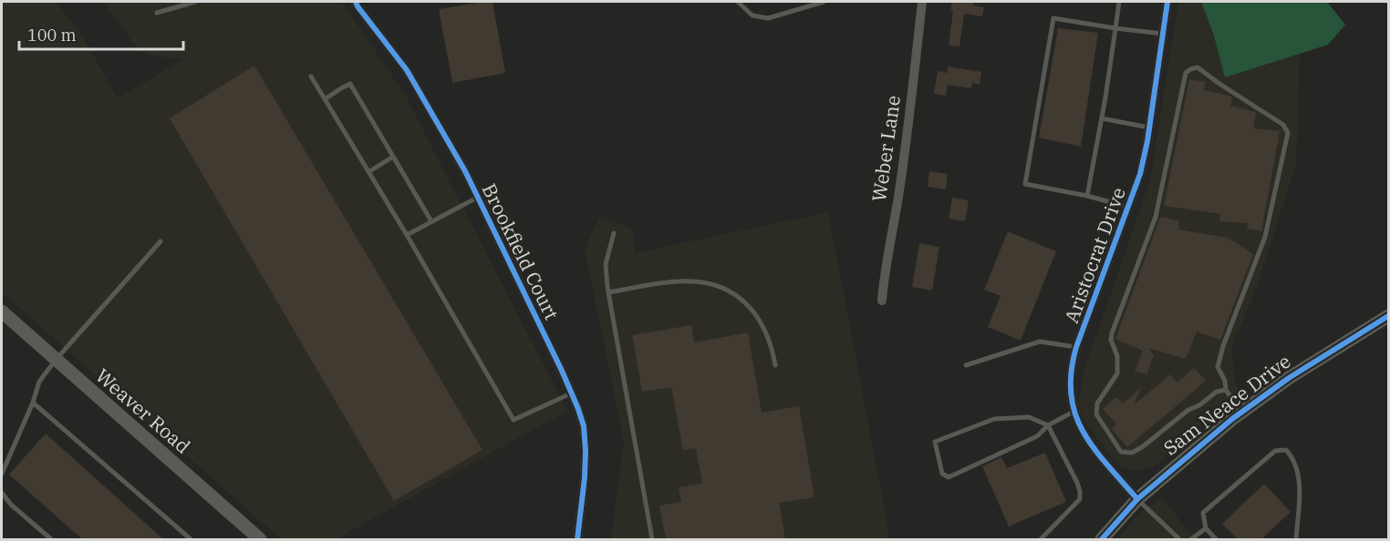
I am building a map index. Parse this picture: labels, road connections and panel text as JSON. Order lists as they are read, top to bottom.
{
  "streets": {
    "street": [
      "Weber Lane",
      "Brookfield Court",
      "Aristocrat Drive",
      "Sam Neace Drive",
      "Weaver Road"
    ]
  },
  "crossings": [
    ["Aristocrat Drive", "Sam Neace Drive"]
  ],
  "scale_bar": "100 m"
}
